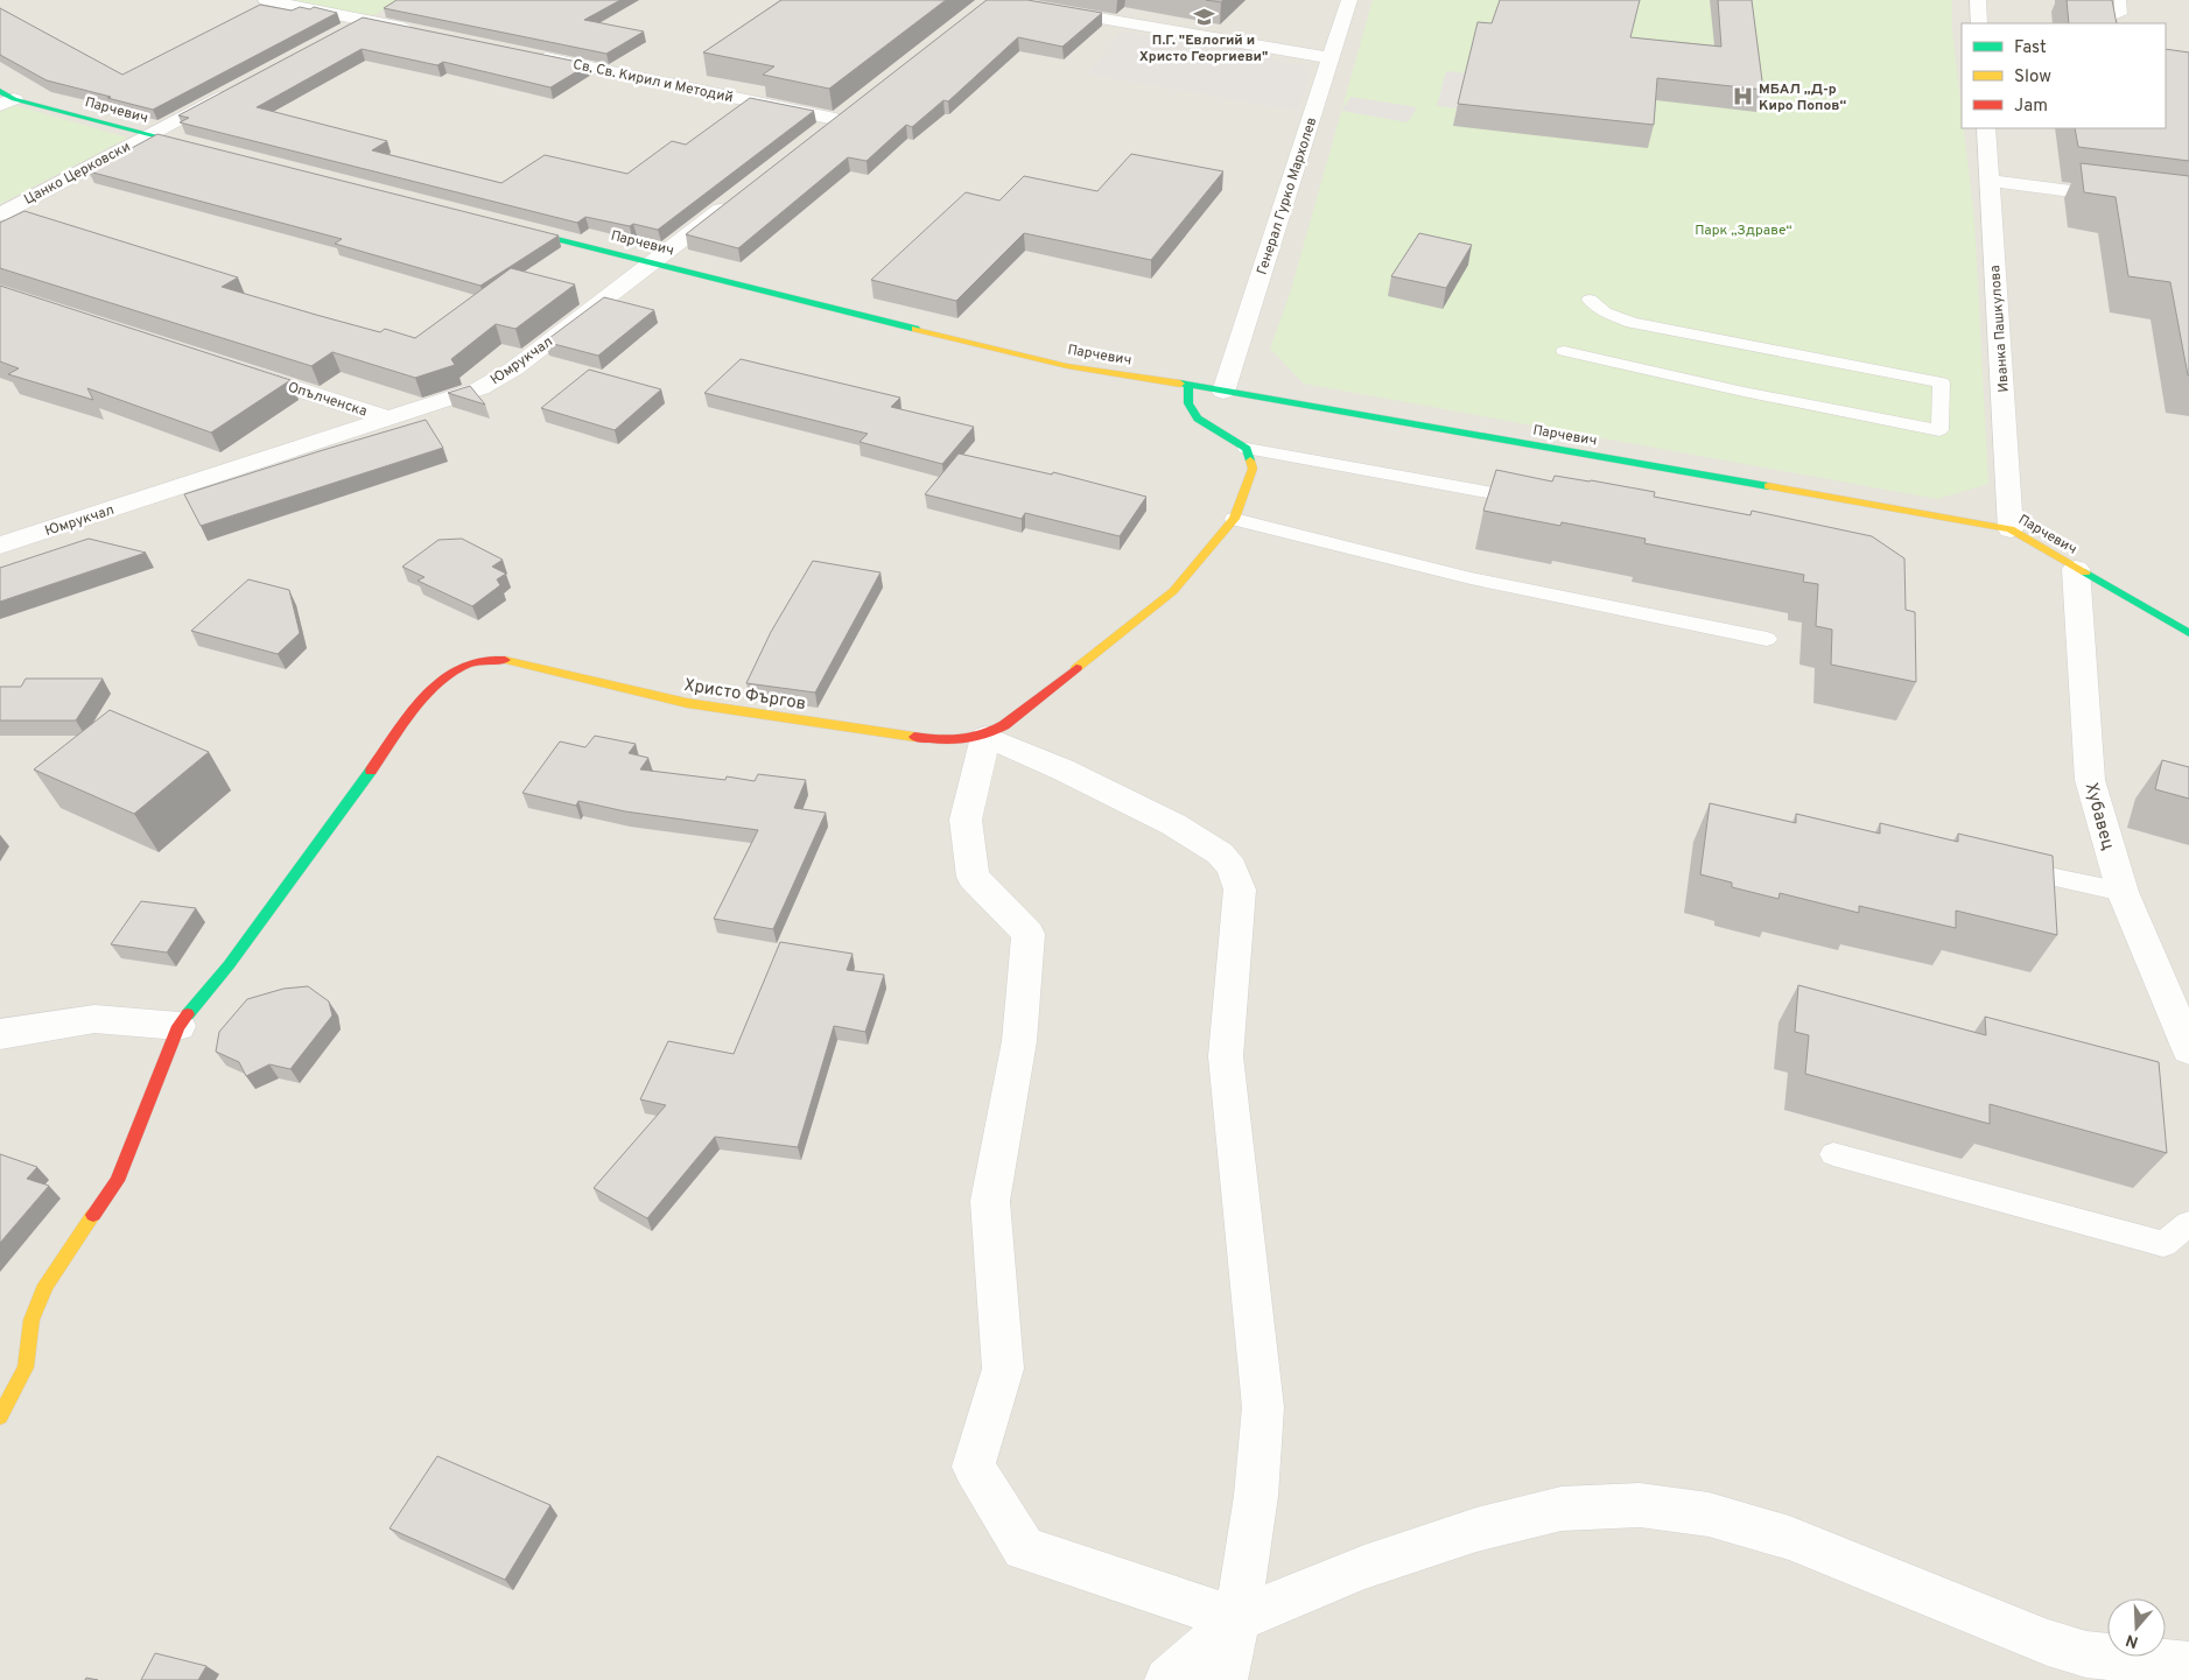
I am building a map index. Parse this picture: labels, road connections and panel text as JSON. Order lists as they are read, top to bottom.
{
  "streets": {
    "street": [
      "Св. Св. Кирил и Методий",
      "Парчевич",
      "Цанко Церковски",
      "Генерал Гурко Мархолев",
      "Иванка Пашкулова",
      "Юмрукчал",
      "Опълченска",
      "Христо Фъргов",
      "Хубавец"
    ]
  },
  "crossings": [
    ["Парчевич", "Цанко Церковски"],
    ["Парчевич", "Генерал Гурко Мархолев"],
    ["Парчевич", "Иванка Пашкулова"],
    ["Парчевич", "Юмрукчал"],
    ["Парчевич", "Хубавец"],
    ["Юмрукчал", "Опълченска"]
  ],
  "parks": ["Парк „Здраве“"],
  "places": {
    "school or university": ["П.Г. \"Евлогий и Христо Георгиеви\""],
    "hospital": ["МБАЛ „Д-р Киро Попов“"]
  },
  "legend": ["Fast", "Slow", "Jam"],
  "north": "bottom"
}
